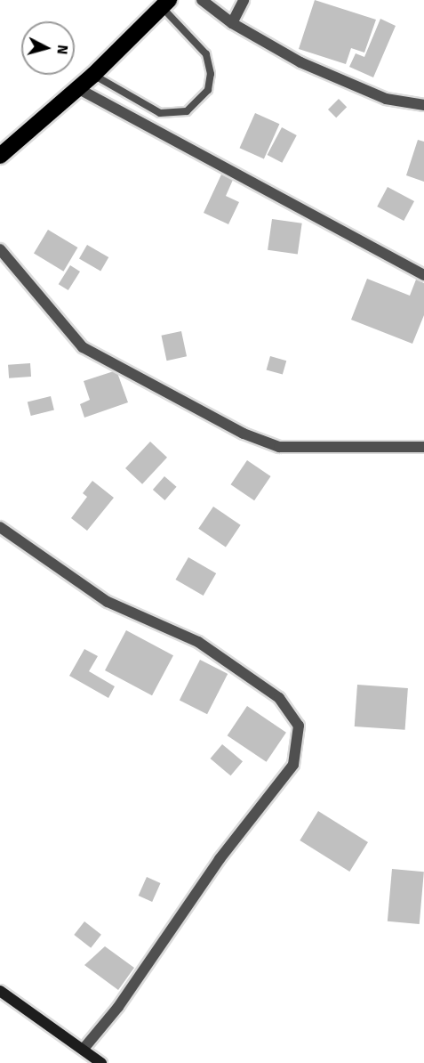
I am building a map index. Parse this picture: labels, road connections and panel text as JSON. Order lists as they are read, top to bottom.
{
  "north": "right"
}
